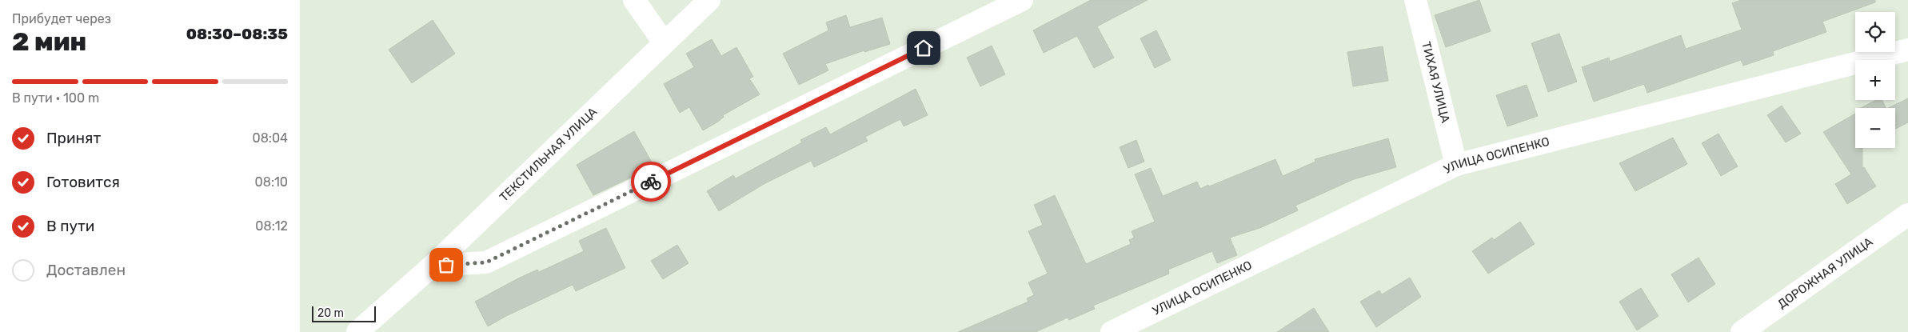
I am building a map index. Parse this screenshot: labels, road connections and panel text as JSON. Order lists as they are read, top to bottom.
{
  "streets": {
    "street": [
      "ТИХАЯ УЛИЦА",
      "ТЕКСТИЛЬНАЯ УЛИЦА",
      "УЛИЦА ОСИПЕНКО",
      "ДОРОЖНАЯ УЛИЦА"
    ]
  },
  "crossings": [
    ["ТИХАЯ УЛИЦА", "УЛИЦА ОСИПЕНКО"]
  ],
  "scale_bar": "20 m",
  "page": {
    "heading": ["2 мин", "Прибудет через", "08:30–08:35"],
    "map_buttons": ["+", "−"],
    "bar": "В пути · 100 m",
    "list": [
      ["Принят", "08:04"],
      ["Готовится", "08:10"],
      ["В пути", "08:12"],
      "Доставлен"
    ],
    "scale": "20 m"
  }
}
